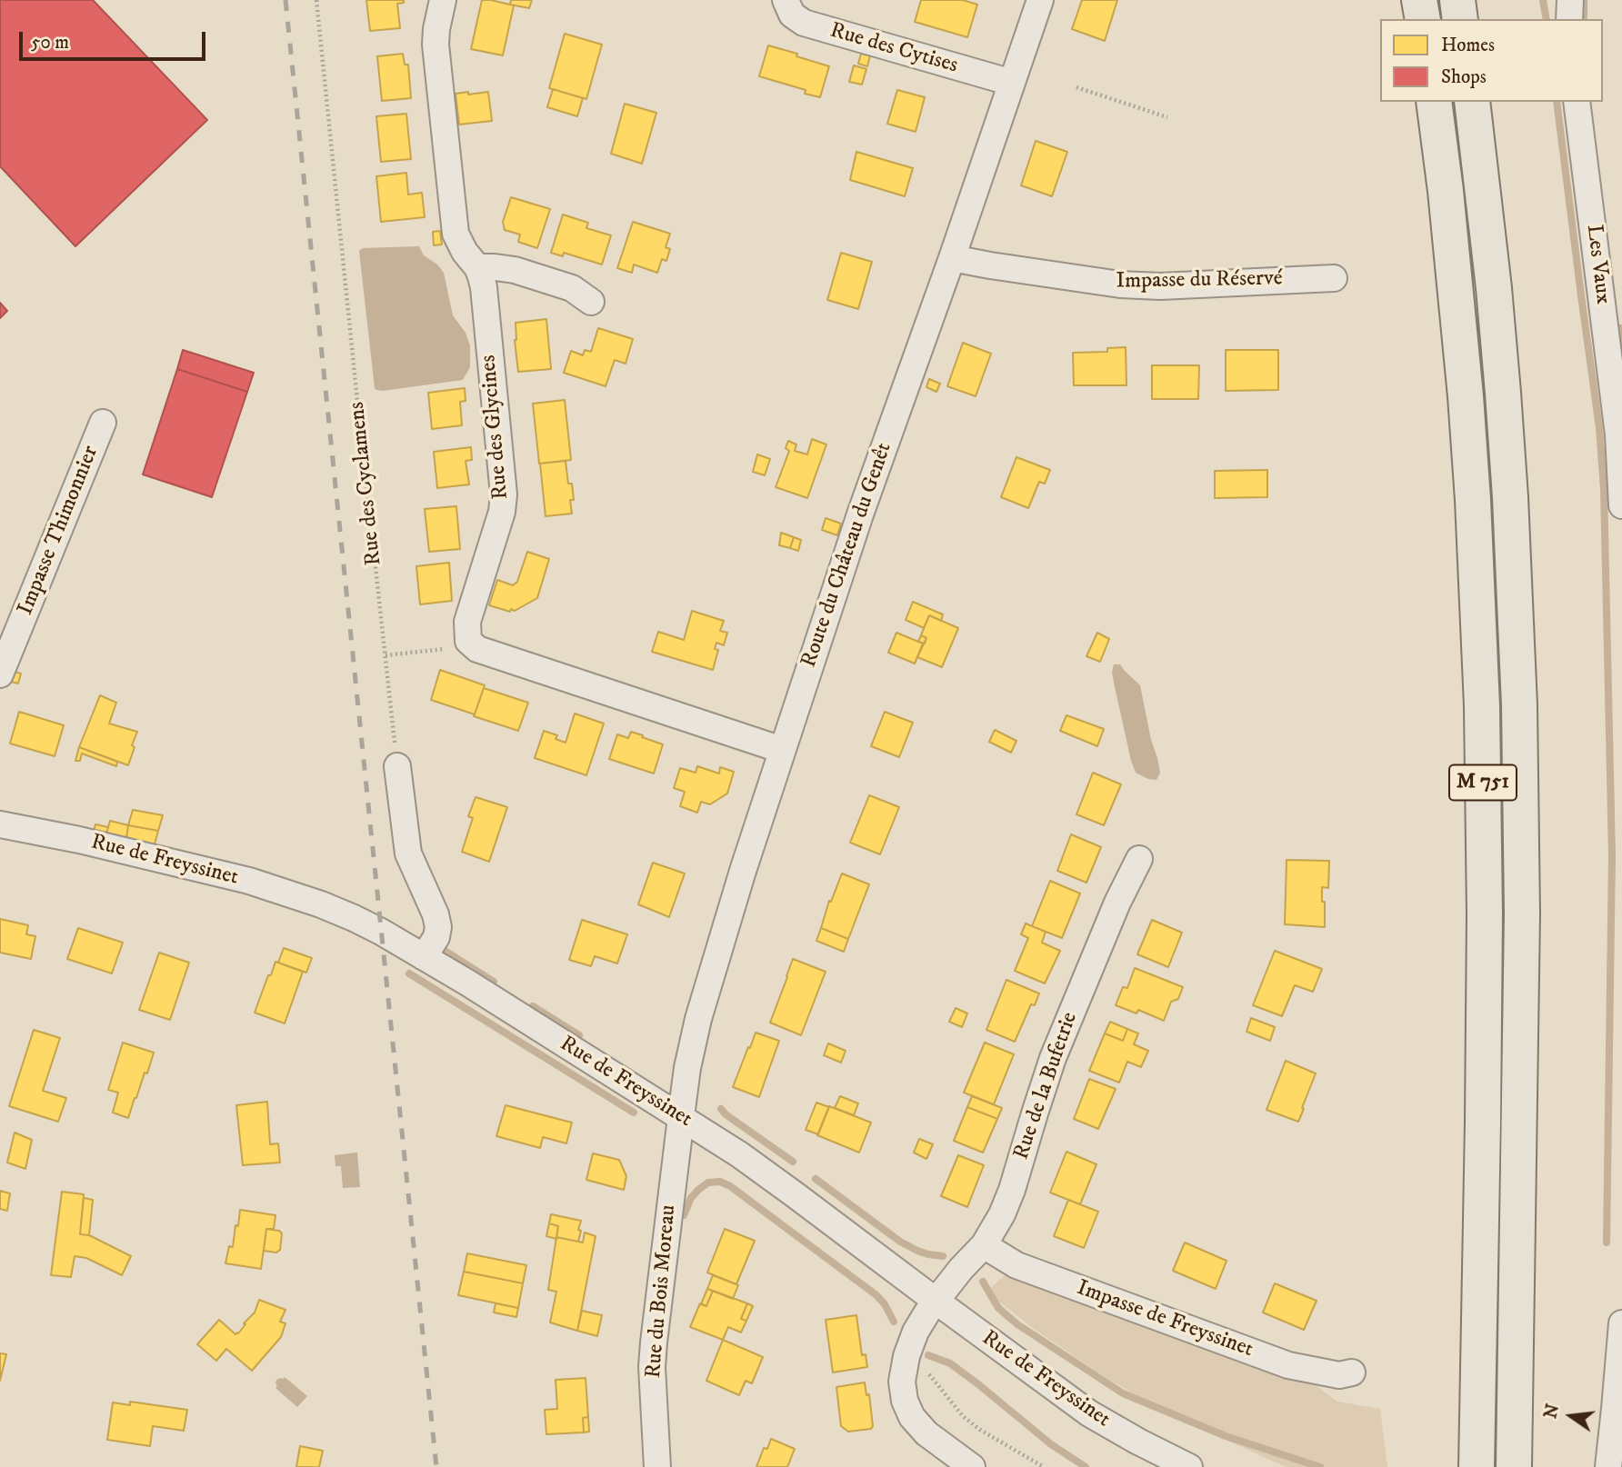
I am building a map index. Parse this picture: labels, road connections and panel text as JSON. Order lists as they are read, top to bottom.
{
  "streets": {
    "highway": ["M 751"],
    "street": [
      "Rue des Cytises",
      "Les Vaux",
      "Impasse du Réservé",
      "Rue des Glycines",
      "Impasse Thimonnier",
      "Route du Château du Genêt",
      "Rue de Freyssinet",
      "Rue de la Bufetrie",
      "Rue du Bois Moreau",
      "Impasse de Freyssinet"
    ],
    "path": ["Rue des Cyclamens"]
  },
  "crossings": [
    ["Rue des Cytises", "Route du Château du Genêt"],
    ["Impasse du Réservé", "Route du Château du Genêt"],
    ["Route du Château du Genêt", "Rue de Freyssinet"],
    ["Route du Château du Genêt", "Rue du Bois Moreau"],
    ["Rue de Freyssinet", "Rue de la Bufetrie"],
    ["Rue de Freyssinet", "Rue du Bois Moreau"],
    ["Rue de la Bufetrie", "Impasse de Freyssinet"]
  ],
  "legend": ["Homes", "Shops"],
  "scale_bar": "50 m",
  "north": "left"
}
